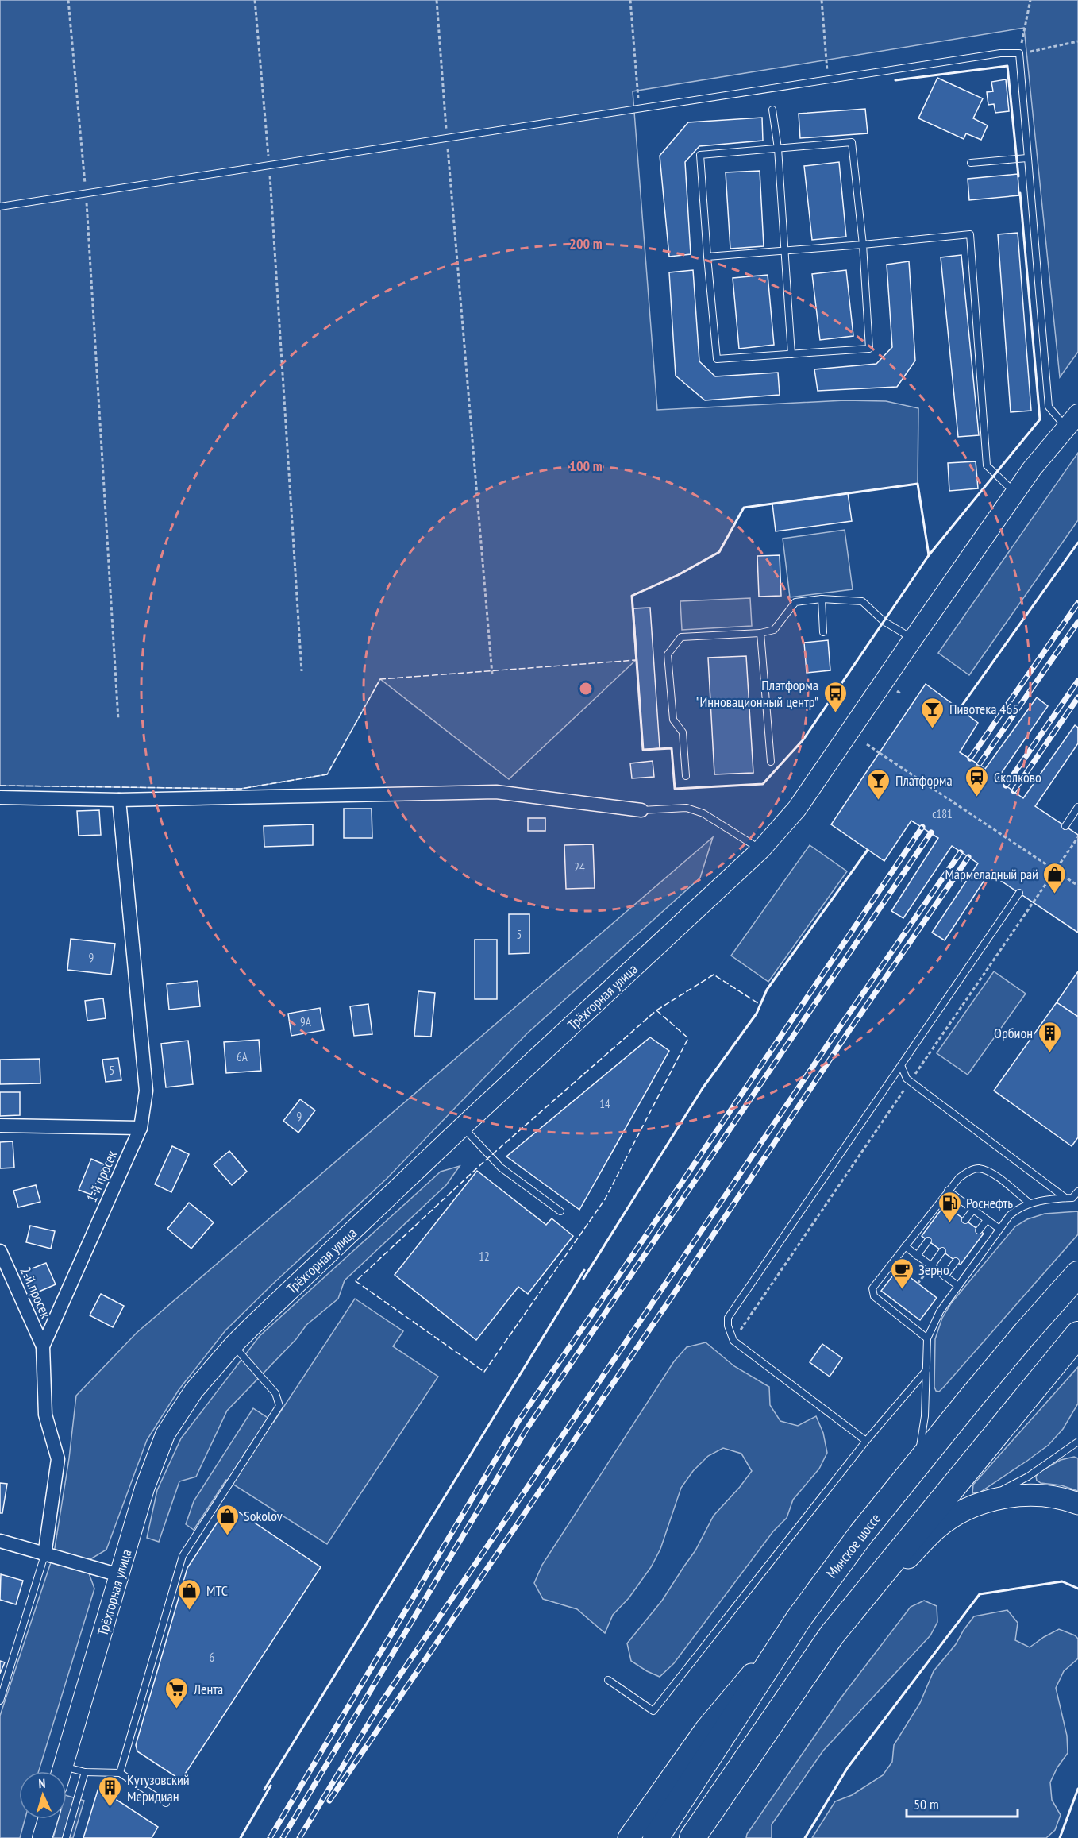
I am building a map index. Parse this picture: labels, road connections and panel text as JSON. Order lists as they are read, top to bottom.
{
  "streets": {
    "highway": ["Минское шоссе"],
    "street": ["Трёхгорная улица", "1-й просек", "2-й просек"]
  },
  "crossings": [
    ["1-й просек", "2-й просек"]
  ],
  "places": {
    "bus stop": ["Платформа \"Инновационный центр\""],
    "bar": ["Пивотека 465", "Платформа"],
    "station": ["Сколково"],
    "shop": ["Мармеладный рай", "Sokolov", "МТС"],
    "building": ["Орбион", "Кутузовский Меридиан"],
    "fuel station": ["Роснефть"],
    "cafe": ["Зерно"],
    "supermarket": ["Лента"]
  },
  "house_numbers": [
    "с181",
    "24",
    "5",
    "9",
    "9А",
    "6А",
    "5",
    "14",
    "9",
    "12",
    "6"
  ],
  "scale_bar": "50 m",
  "north": "top",
  "rings": ["200 m", "100 m"]
}
